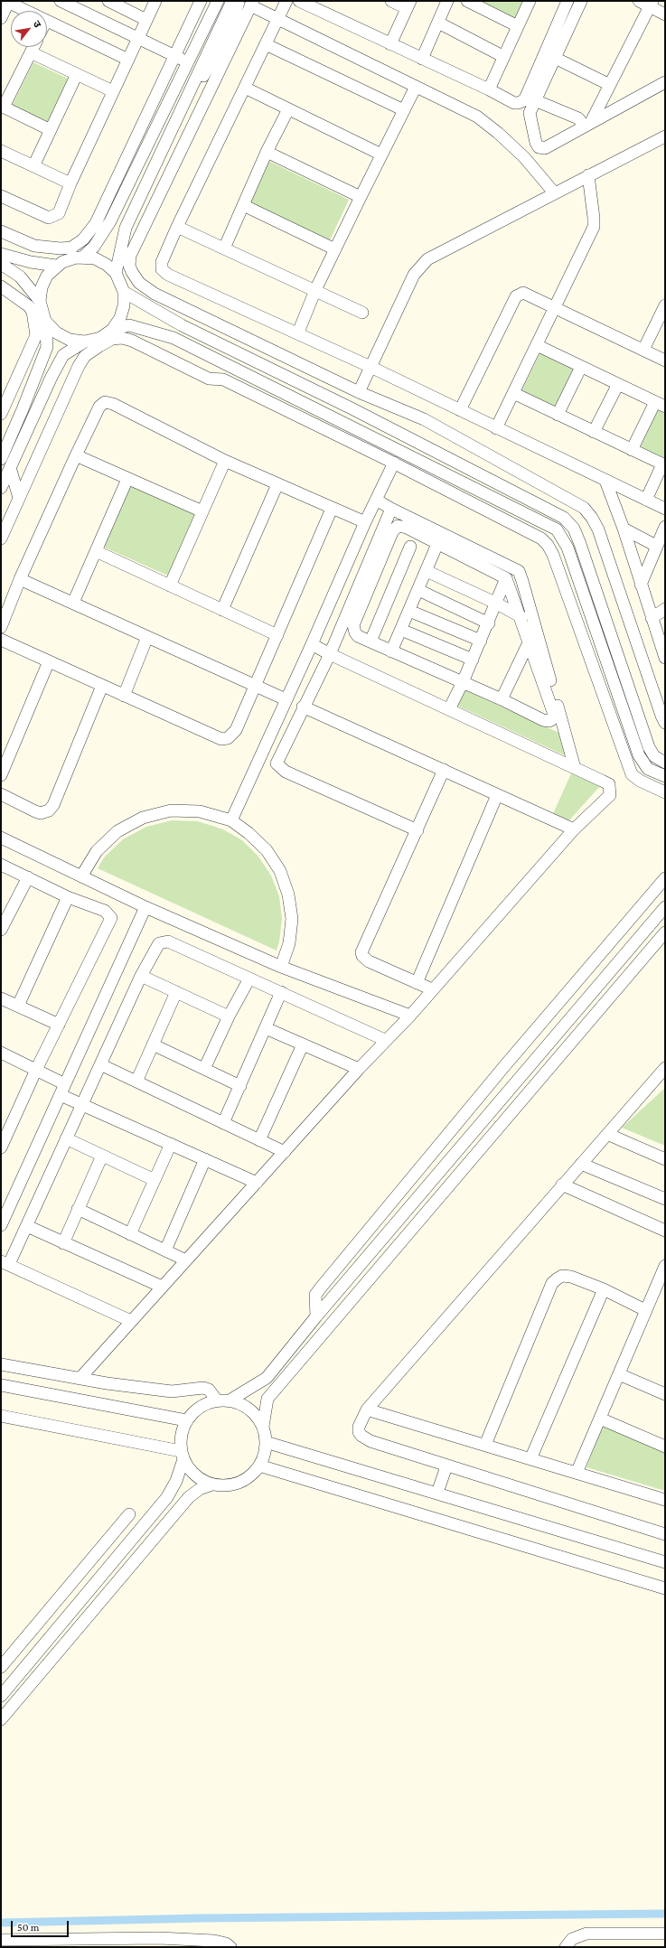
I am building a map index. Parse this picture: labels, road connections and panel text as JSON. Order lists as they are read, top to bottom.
{
  "scale_bar": "50 m",
  "north": "top right"
}
